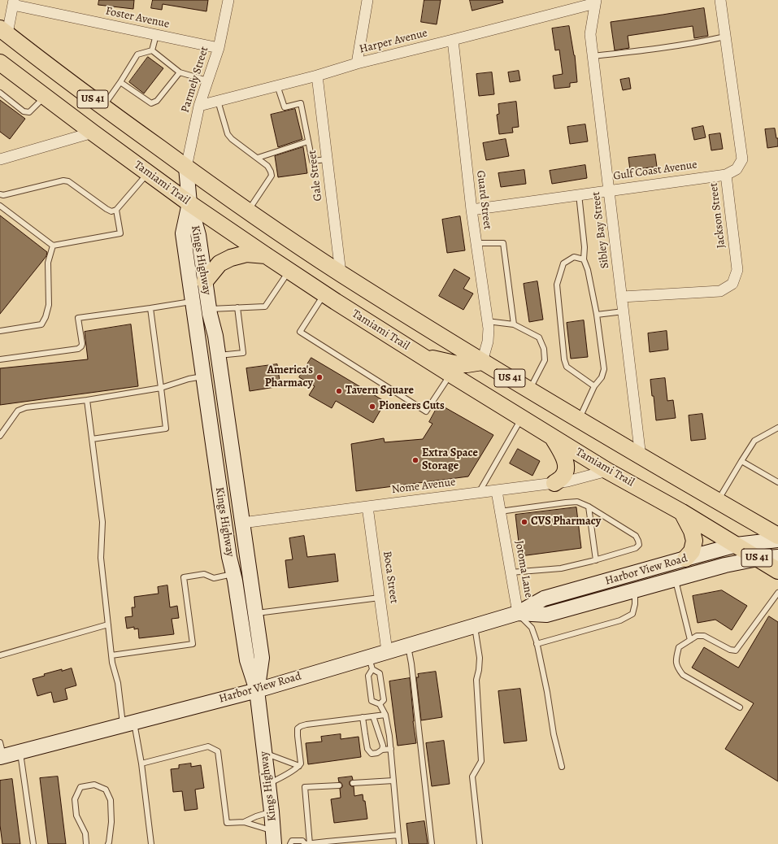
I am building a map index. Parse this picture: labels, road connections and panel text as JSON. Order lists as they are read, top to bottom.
{
  "streets": {
    "main road": [
      "US 41",
      "Tamiami Trail",
      "Kings Highway",
      "Harbor View Road"
    ],
    "street": [
      "Foster Avenue",
      "Harper Avenue",
      "Parmely Street",
      "Gulf Coast Avenue",
      "Gale Street",
      "Guard Street",
      "Jackson Street",
      "Sibley Bay Street",
      "Nome Avenue",
      "Jotoma Lane",
      "Boca Street"
    ]
  },
  "crossings": [
    ["Foster Avenue", "Parmely Street"],
    ["Harper Avenue", "Parmely Street"],
    ["Harper Avenue", "Gale Street"],
    ["Harper Avenue", "Guard Street"],
    ["Harper Avenue", "Sibley Bay Street"],
    ["Parmely Street", "US 41"],
    ["US 41", "Gale Street"],
    ["US 41", "Guard Street"],
    ["US 41", "Sibley Bay Street"],
    ["Gulf Coast Avenue", "Guard Street"],
    ["Gulf Coast Avenue", "Jackson Street"],
    ["Gulf Coast Avenue", "Sibley Bay Street"],
    ["Tamiami Trail", "Kings Highway"],
    ["Tamiami Trail", "Nome Avenue"],
    ["Tamiami Trail", "Harbor View Road"],
    ["Jackson Street", "Sibley Bay Street"],
    ["Kings Highway", "Nome Avenue"],
    ["Kings Highway", "Harbor View Road"],
    ["Nome Avenue", "Jotoma Lane"],
    ["Nome Avenue", "Boca Street"],
    ["Jotoma Lane", "Harbor View Road"],
    ["Harbor View Road", "Boca Street"]
  ],
  "places": [
    "America's Pharmacy",
    "Tavern Square",
    "Pioneers Cuts",
    "Extra Space Storage",
    "CVS Pharmacy"
  ]
}
